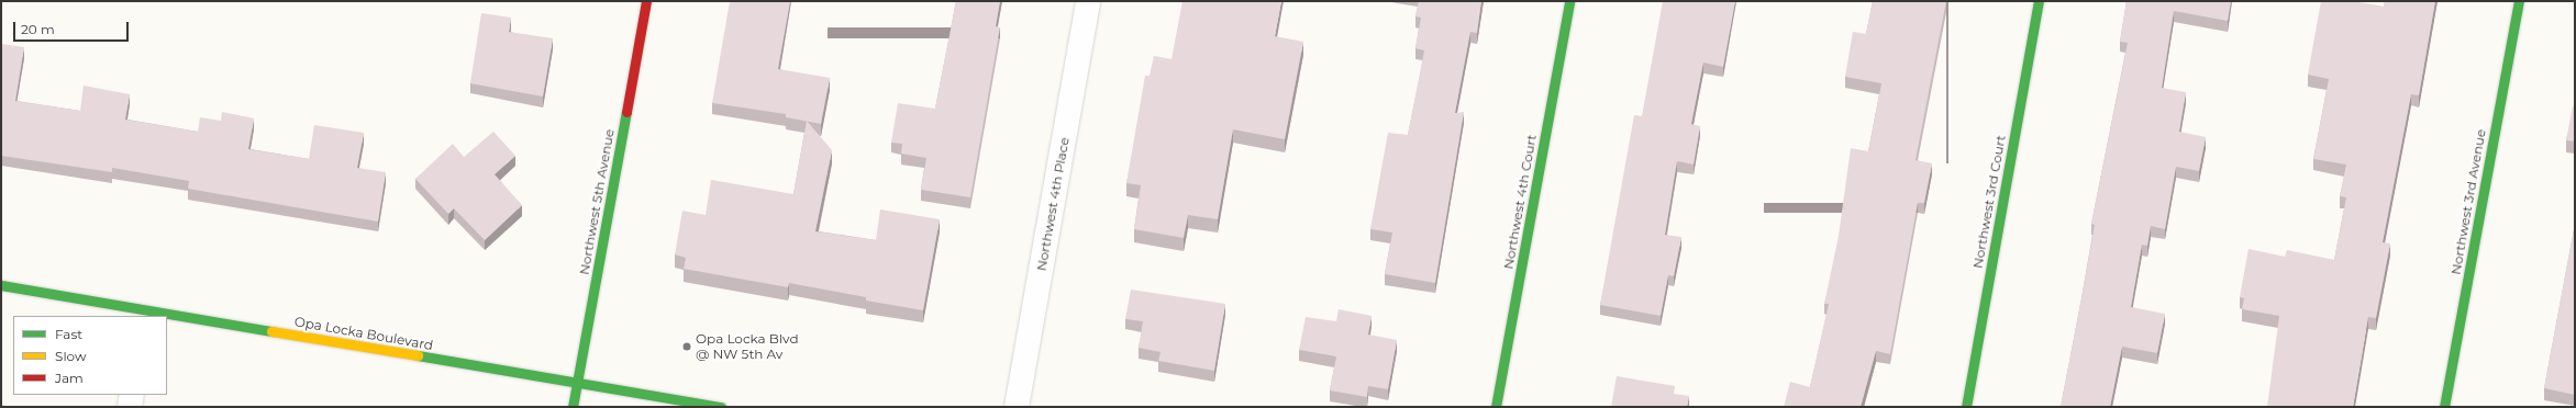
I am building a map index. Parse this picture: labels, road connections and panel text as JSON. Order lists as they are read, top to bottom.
{
  "streets": {
    "street": [
      "Northwest 5th Avenue",
      "Northwest 4th Court",
      "Northwest 3rd Court",
      "Northwest 3rd Avenue",
      "Northwest 4th Place",
      "Opa Locka Boulevard"
    ]
  },
  "crossings": [
    ["Northwest 5th Avenue", "Opa Locka Boulevard"]
  ],
  "places": ["Opa Locka Blvd @ NW 5th Av"],
  "legend": ["Fast", "Slow", "Jam"],
  "scale_bar": "20 m"
}
